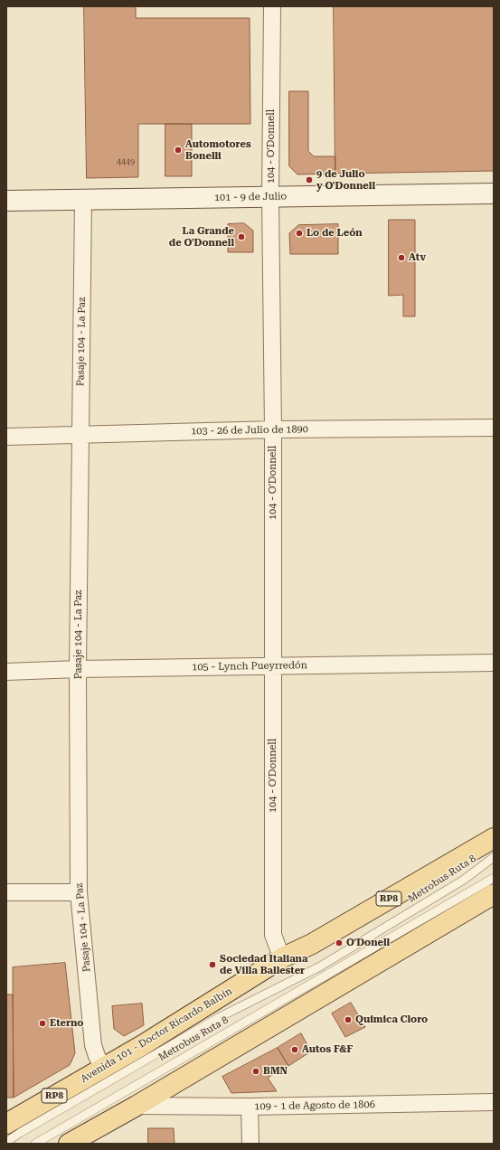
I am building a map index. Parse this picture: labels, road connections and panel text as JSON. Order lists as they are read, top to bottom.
{
  "streets": {
    "main road": ["RP8", "Avenida 101 - Doctor Ricardo Balbín"],
    "street": [
      "104 - O'Donnell",
      "101 - 9 de Julio",
      "Pasaje 104 - La Paz",
      "103 - 26 de Julio de 1890",
      "105 - Lynch Pueyrredón",
      "109 - 1 de Agosto de 1806"
    ],
    "lane": ["Metrobus Ruta 8"]
  },
  "crossings": [
    ["104 - O'Donnell", "101 - 9 de Julio"],
    ["104 - O'Donnell", "103 - 26 de Julio de 1890"],
    ["104 - O'Donnell", "105 - Lynch Pueyrredón"],
    ["104 - O'Donnell", "Avenida 101 - Doctor Ricardo Balbín"],
    ["101 - 9 de Julio", "Pasaje 104 - La Paz"],
    ["Pasaje 104 - La Paz", "103 - 26 de Julio de 1890"],
    ["Pasaje 104 - La Paz", "105 - Lynch Pueyrredón"],
    ["Pasaje 104 - La Paz", "Avenida 101 - Doctor Ricardo Balbín"]
  ],
  "places": [
    "Automotores Bonelli",
    "9 de Julio y O'Donnell",
    "Lo de León",
    "La Grande de O'Donnell",
    "Atv",
    "O'Donell",
    "Sociedad Italiana de Villa Ballester",
    "Quimica Cloro",
    "Eterno",
    "Autos F&F",
    "BMN"
  ],
  "house_numbers": ["4449"]
}
